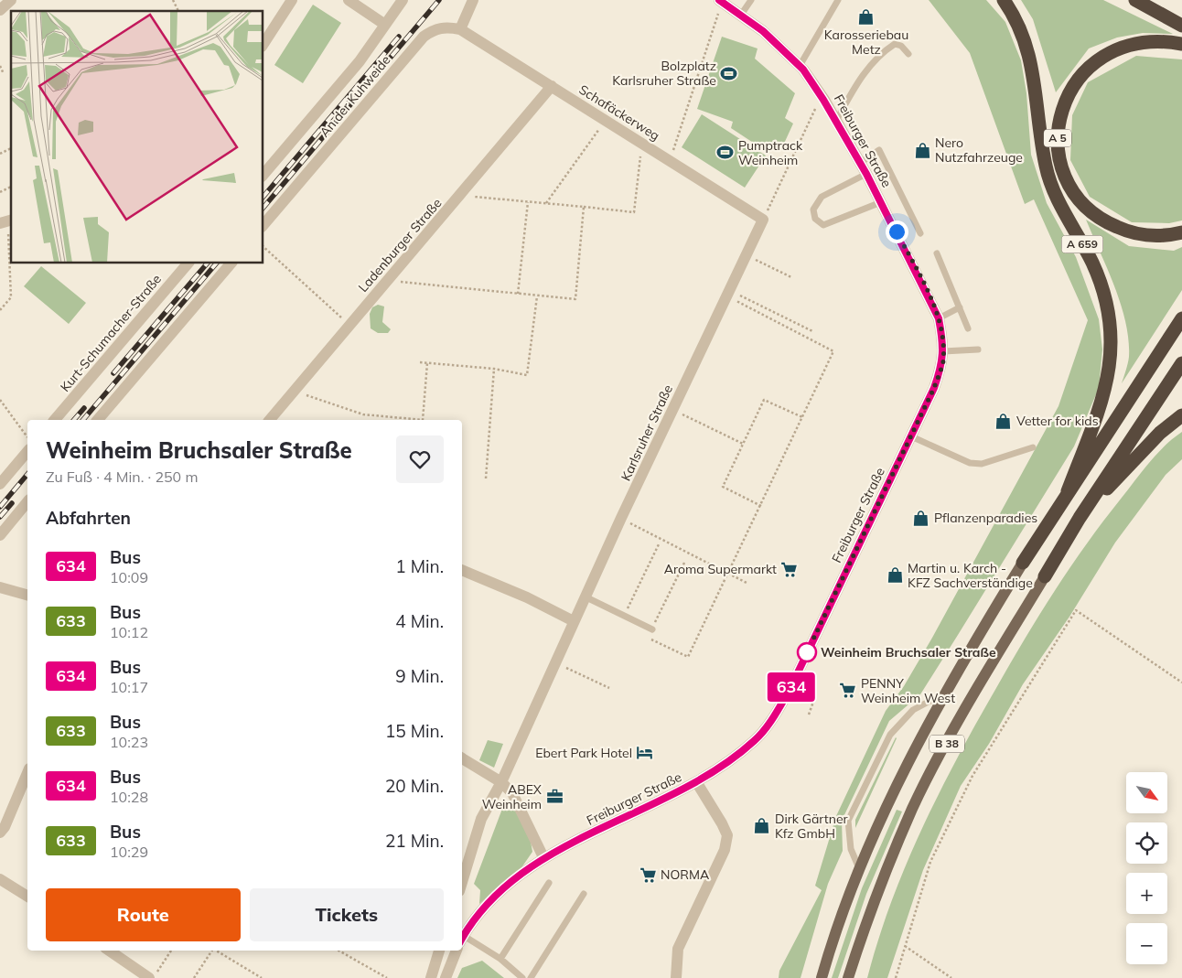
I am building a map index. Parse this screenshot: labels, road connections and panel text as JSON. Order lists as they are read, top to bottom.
{
  "streets": {
    "highway": ["A 5", "A 659"],
    "main road": ["B 38"],
    "street": [
      "An der Kuhweide",
      "Schafäckerweg",
      "Freiburger Straße",
      "Ladenburger Straße",
      "Kurt-Schumacher-Straße",
      "Karlsruher Straße"
    ]
  },
  "crossings": [
    ["An der Kuhweide", "Schafäckerweg"],
    ["Schafäckerweg", "Ladenburger Straße"],
    ["Schafäckerweg", "Karlsruher Straße"],
    ["A 659", "B 38"]
  ],
  "places": {
    "shop": [
      "Karosseriebau Metz",
      "Nero Nutzfahrzeuge",
      "Vetter for kids",
      "Pflanzenparadies",
      "Martin u. Karch - KFZ Sachverständige",
      "Dirk Gärtner Kfz GmbH"
    ],
    "sports": ["Bolzplatz Karlsruher Straße", "Pumptrack Weinheim"],
    "supermarket": ["Aroma Supermarkt", "PENNY Weinheim West", "NORMA"],
    "other": ["Weinheim Bruchsaler Straße"],
    "hotel": ["Ebert Park Hotel"],
    "office": ["ABEX Weinheim"]
  },
  "lines": ["bus line 634"],
  "north": "bottom right",
  "page": {
    "on_map": "634",
    "heading": [
      ["Weinheim Bruchsaler Straße", "Zu Fuß · 4 Min. · 250 m"],
      "Abfahrten"
    ],
    "list": [
      {
        "mark": "634",
        "name": "Bus",
        "note": "10:09",
        "value": "1 Min."
      },
      {
        "mark": "633",
        "name": "Bus",
        "note": "10:12",
        "value": "4 Min."
      },
      {
        "mark": "634",
        "name": "Bus",
        "note": "10:17",
        "value": "9 Min."
      },
      {
        "mark": "633",
        "name": "Bus",
        "note": "10:23",
        "value": "15 Min."
      },
      {
        "mark": "634",
        "name": "Bus",
        "note": "10:28",
        "value": "20 Min."
      },
      {
        "mark": "633",
        "name": "Bus",
        "note": "10:29",
        "value": "21 Min."
      }
    ],
    "map_buttons": ["+", "−"],
    "buttons": ["Route", "Tickets"]
  }
}
